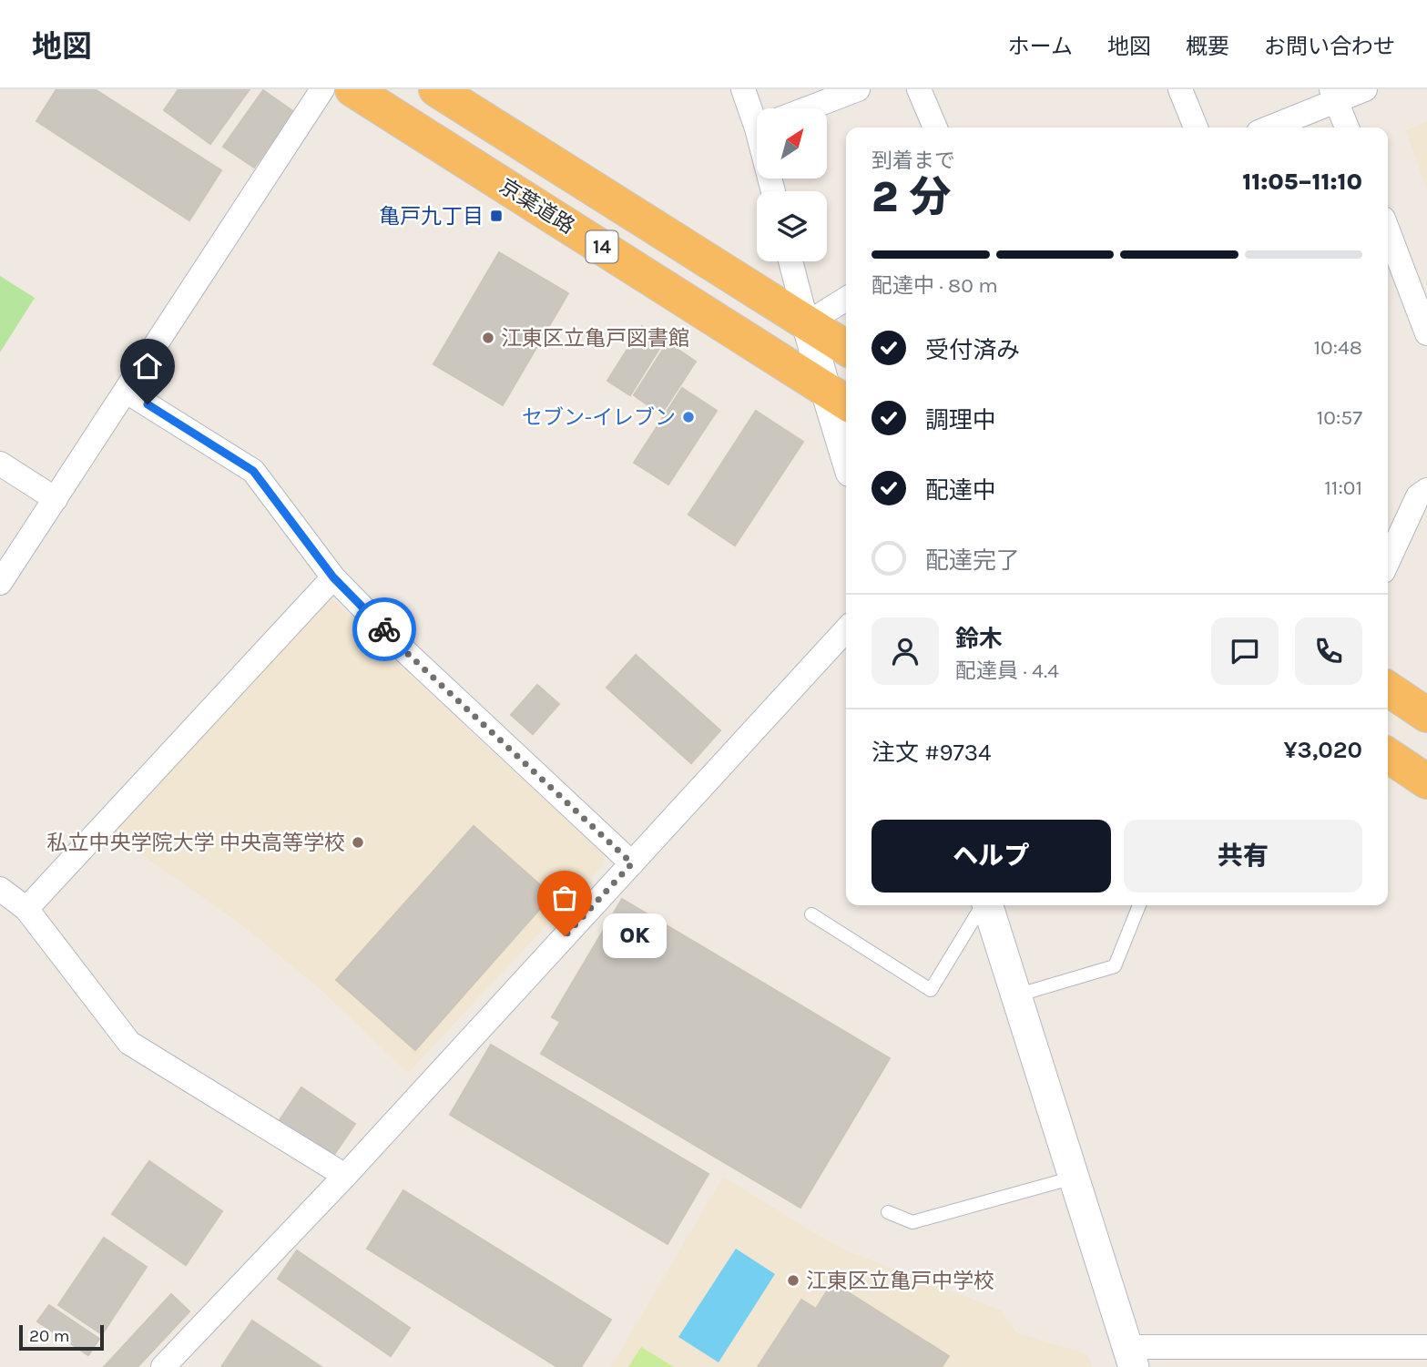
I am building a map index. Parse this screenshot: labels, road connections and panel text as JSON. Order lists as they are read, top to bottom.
{
  "streets": {
    "highway": ["京葉道路", "14"]
  },
  "places": {
    "transit": ["亀戸九丁目"],
    "other": [
      "江東区立亀戸図書館",
      "セブン-イレブン",
      "私立中央学院大学 中央高等学校",
      "OK",
      "江東区立亀戸中学校"
    ]
  },
  "scale_bar": "20 m",
  "north": "top right",
  "page": {
    "header": "地図",
    "nav": [
      "ホーム",
      "地図",
      "概要",
      "お問い合わせ"
    ],
    "heading": ["2 分", "到着まで", "11:05–11:10"],
    "panel": [
      "鈴木",
      "配達員 · 4.4",
      "注文 #9734",
      "¥3,020"
    ],
    "bar": "配達中 · 80 m",
    "list": [
      ["受付済み", "10:48"],
      ["調理中", "10:57"],
      ["配達中", "11:01"],
      "配達完了"
    ],
    "buttons": ["ヘルプ", "共有"],
    "bubble": "OK",
    "scale": "20 m"
  }
}
